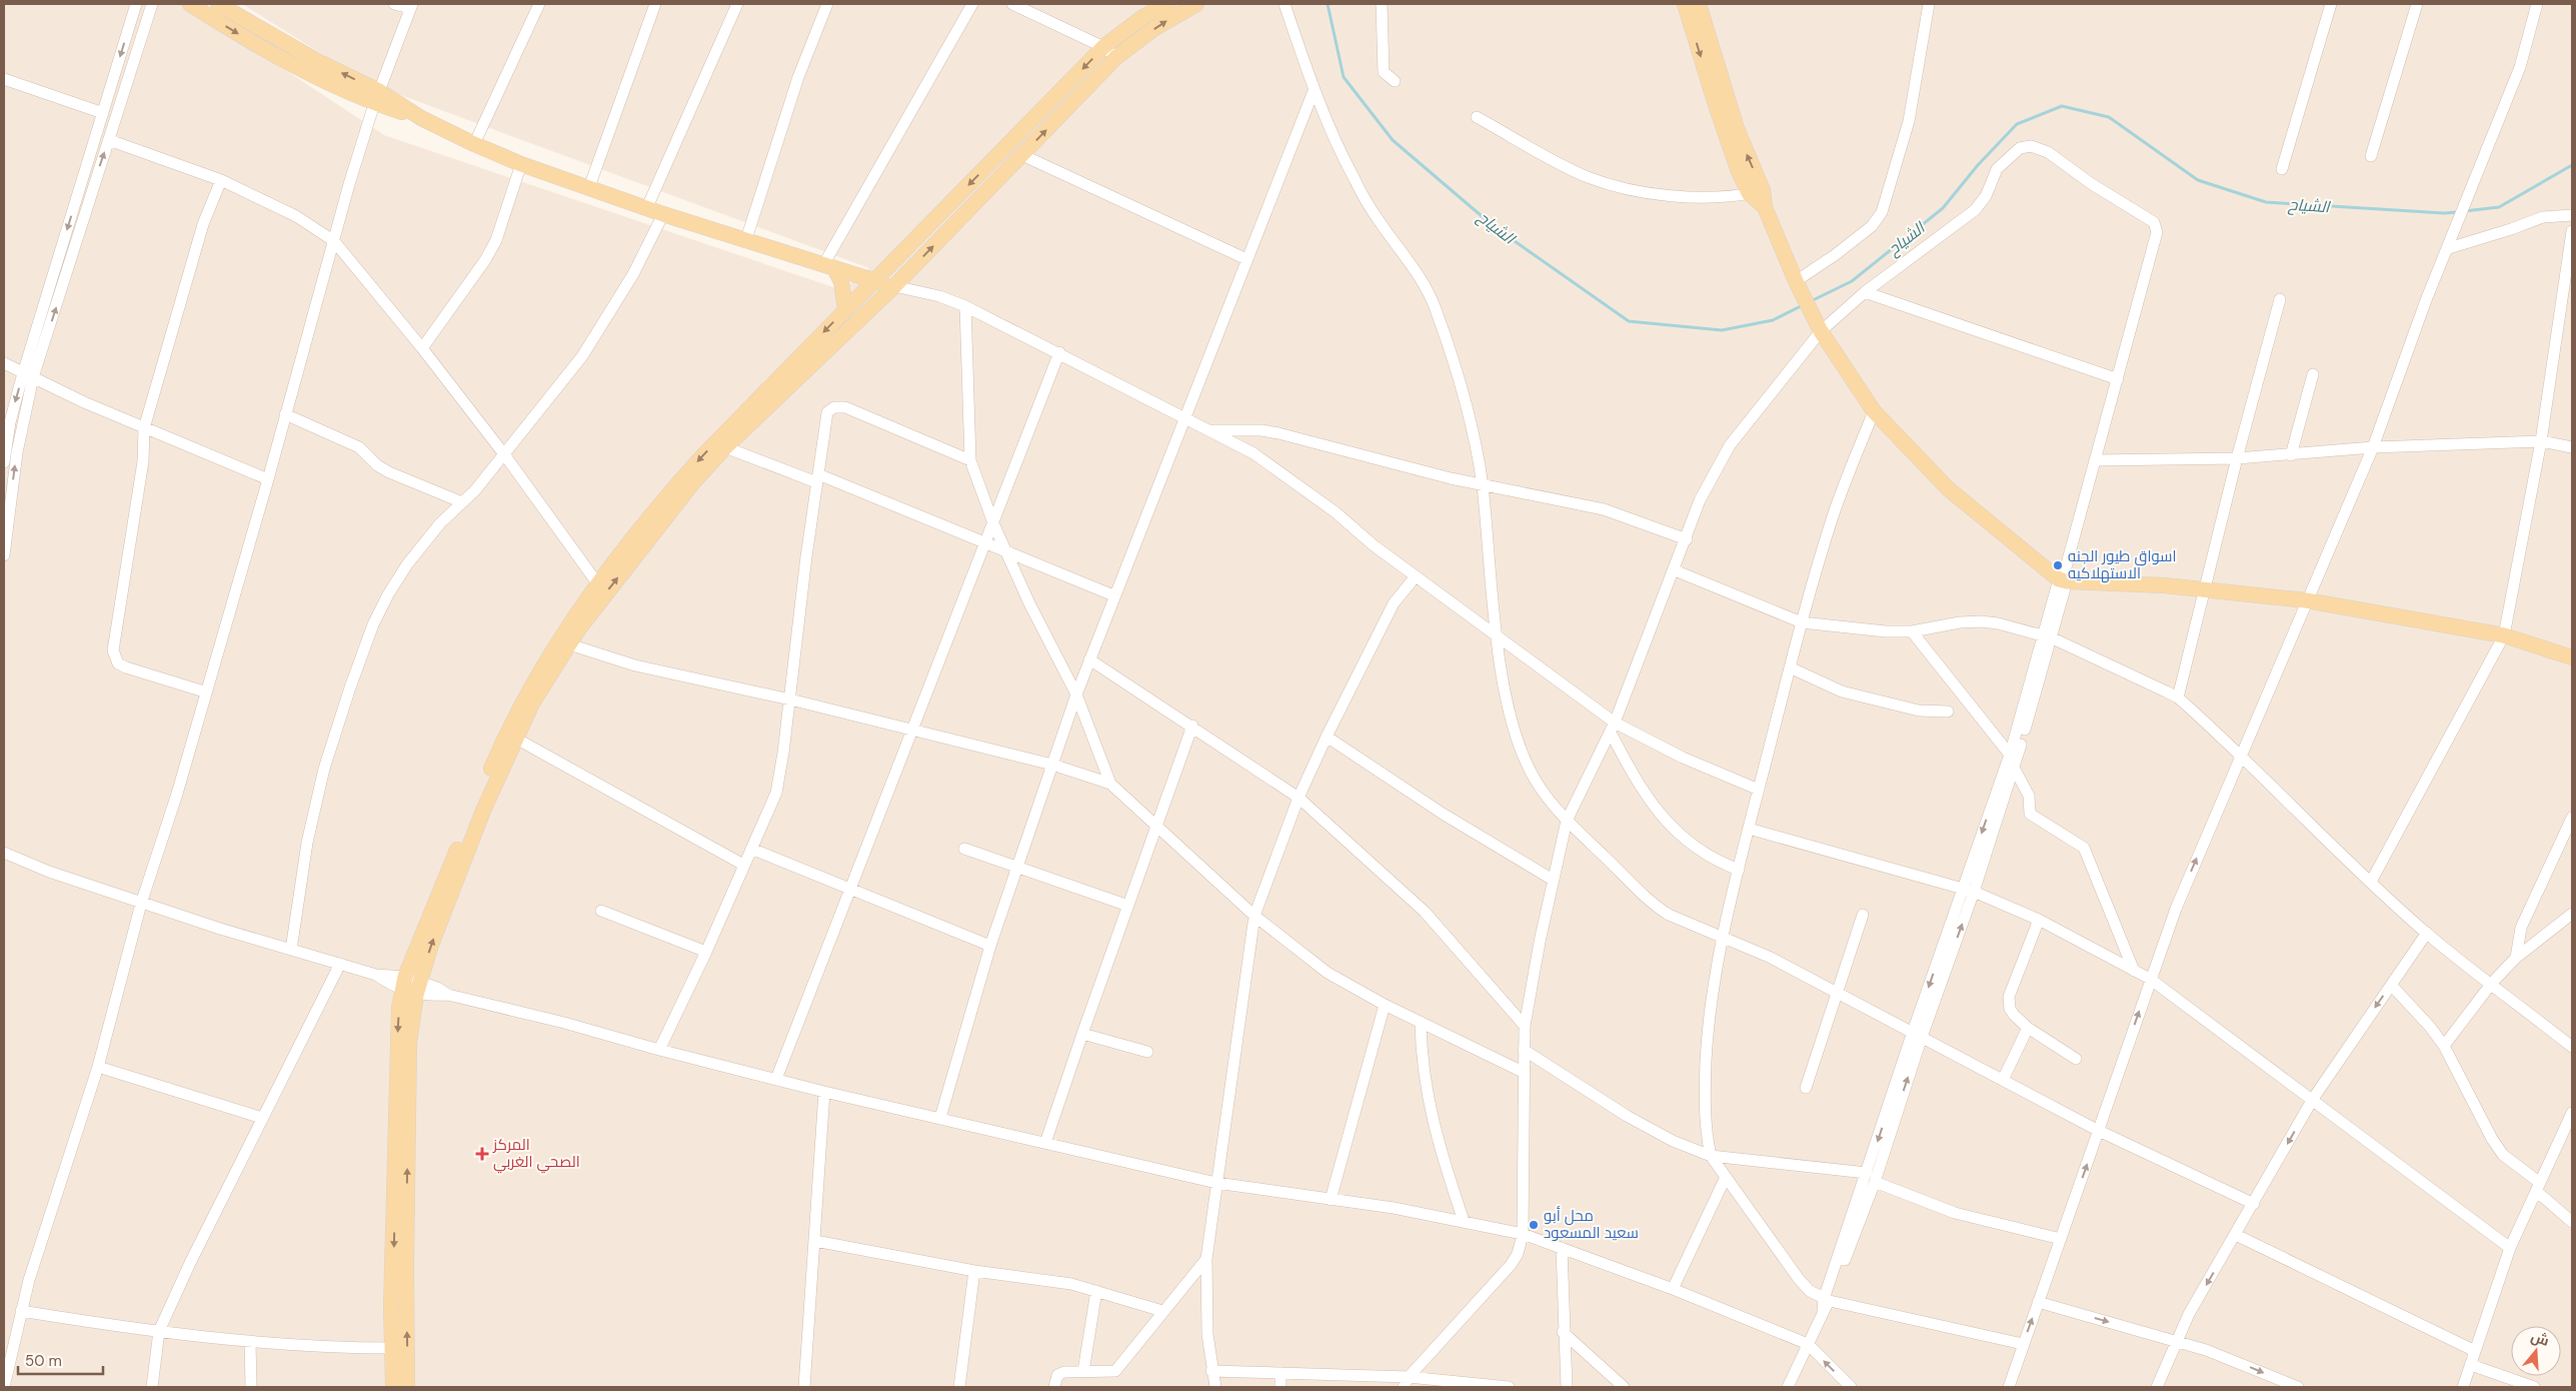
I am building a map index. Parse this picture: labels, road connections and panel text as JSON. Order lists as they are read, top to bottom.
{
  "water": ["الشياح"],
  "places": {
    "other": ["اسواق طيور الجنه الاستهلاكيه", "محل أبو سعيد المسعود"],
    "health": ["المركز الصحي الغربي"]
  },
  "scale_bar": "50 m",
  "north": "top"
}
